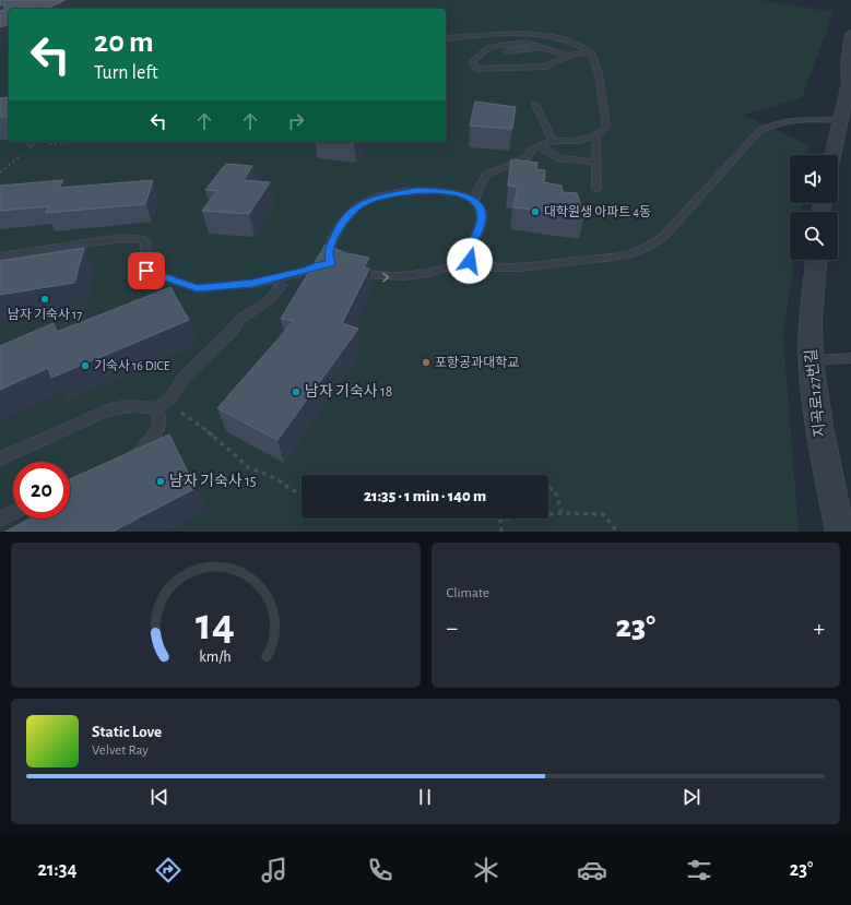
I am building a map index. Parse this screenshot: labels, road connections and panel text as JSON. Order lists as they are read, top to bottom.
{
  "streets": {
    "street": ["지곡로127번길"]
  },
  "places": [
    "대학원생 아파트 4동",
    "남자 기숙사 17",
    "포항공과대학교",
    "기숙사 16 DICE",
    "남자 기숙사 18",
    "남자 기숙사 15"
  ],
  "page": {
    "turn": ["20 m", "Turn left"],
    "limit": "20",
    "trip": "21:35 · 1 min · 140 m",
    "tile": "Climate",
    "heat": ["−", "23°", "+"],
    "song": ["Static Love", "Velvet Ray"],
    "tabs": ["21:34", "23°"],
    "gauge": ["14", "km/h"]
  }
}
